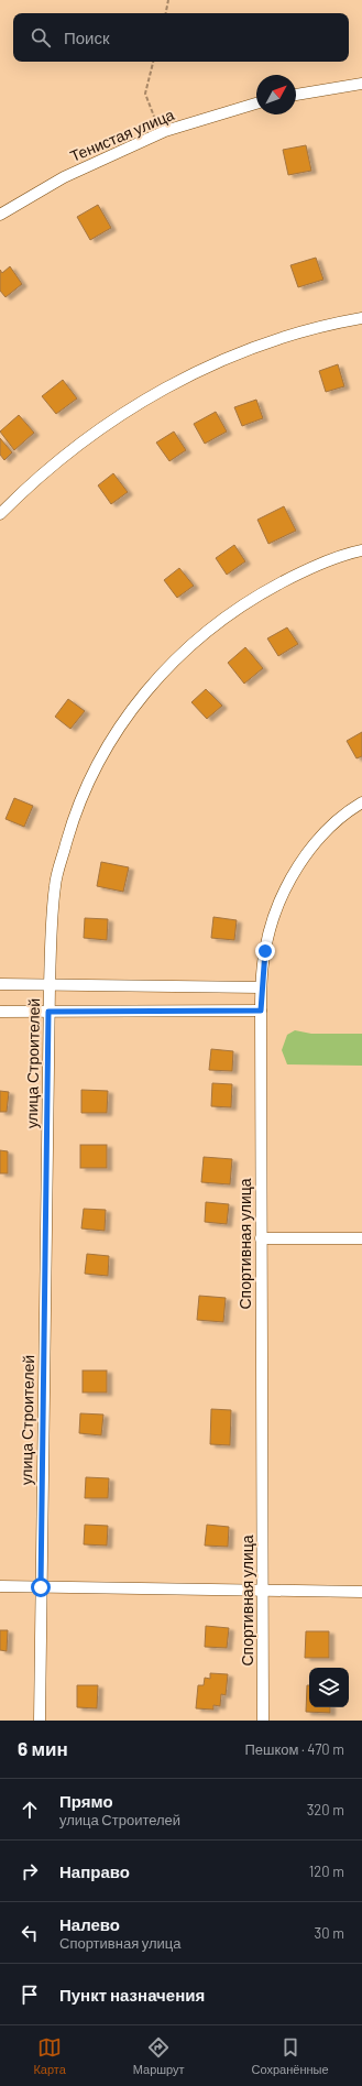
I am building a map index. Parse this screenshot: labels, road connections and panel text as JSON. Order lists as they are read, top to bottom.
{
  "streets": {
    "street": ["Тенистая улица", "улица Строителей", "Спортивная улица"]
  },
  "north": "top right",
  "page": {
    "search": "Поиск",
    "heading": ["6 мин", "Пешком · 470 m"],
    "list": [
      ["Прямо", "улица Строителей", "320 m"],
      ["Направо", "120 m"],
      ["Налево", "Спортивная улица", "30 m"],
      "Пункт назначения"
    ],
    "nav": ["Карта", "Маршрут", "Сохранённые"]
  }
}
